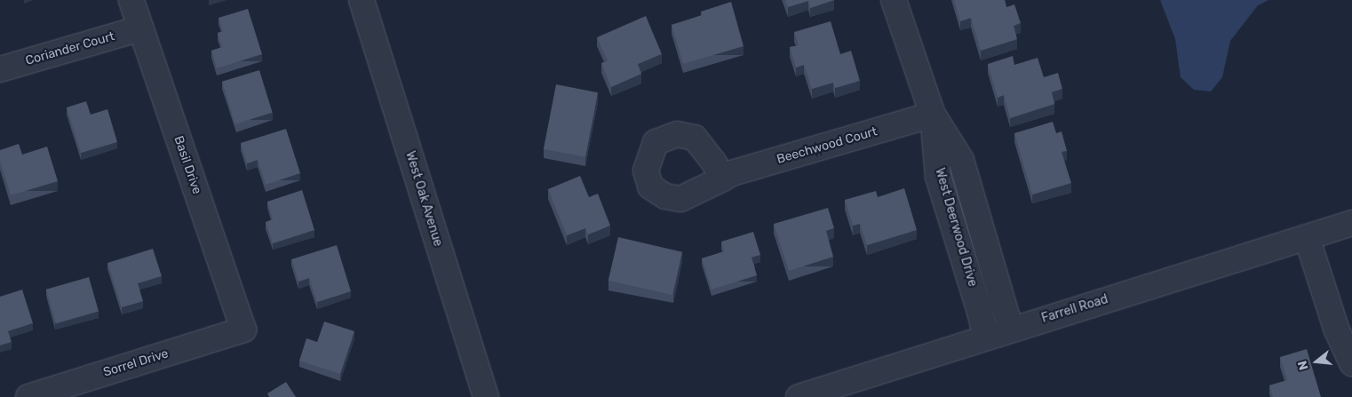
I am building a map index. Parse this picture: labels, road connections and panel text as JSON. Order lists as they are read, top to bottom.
{
  "streets": {
    "street": [
      "Coriander Court",
      "Beechwood Court",
      "Basil Drive",
      "West Oak Avenue",
      "West Deerwood Drive",
      "Farrell Road",
      "Sorrel Drive"
    ]
  },
  "crossings": [
    ["Coriander Court", "Basil Drive"],
    ["Beechwood Court", "West Deerwood Drive"],
    ["Basil Drive", "Sorrel Drive"],
    ["West Deerwood Drive", "Farrell Road"]
  ],
  "north": "left"
}
